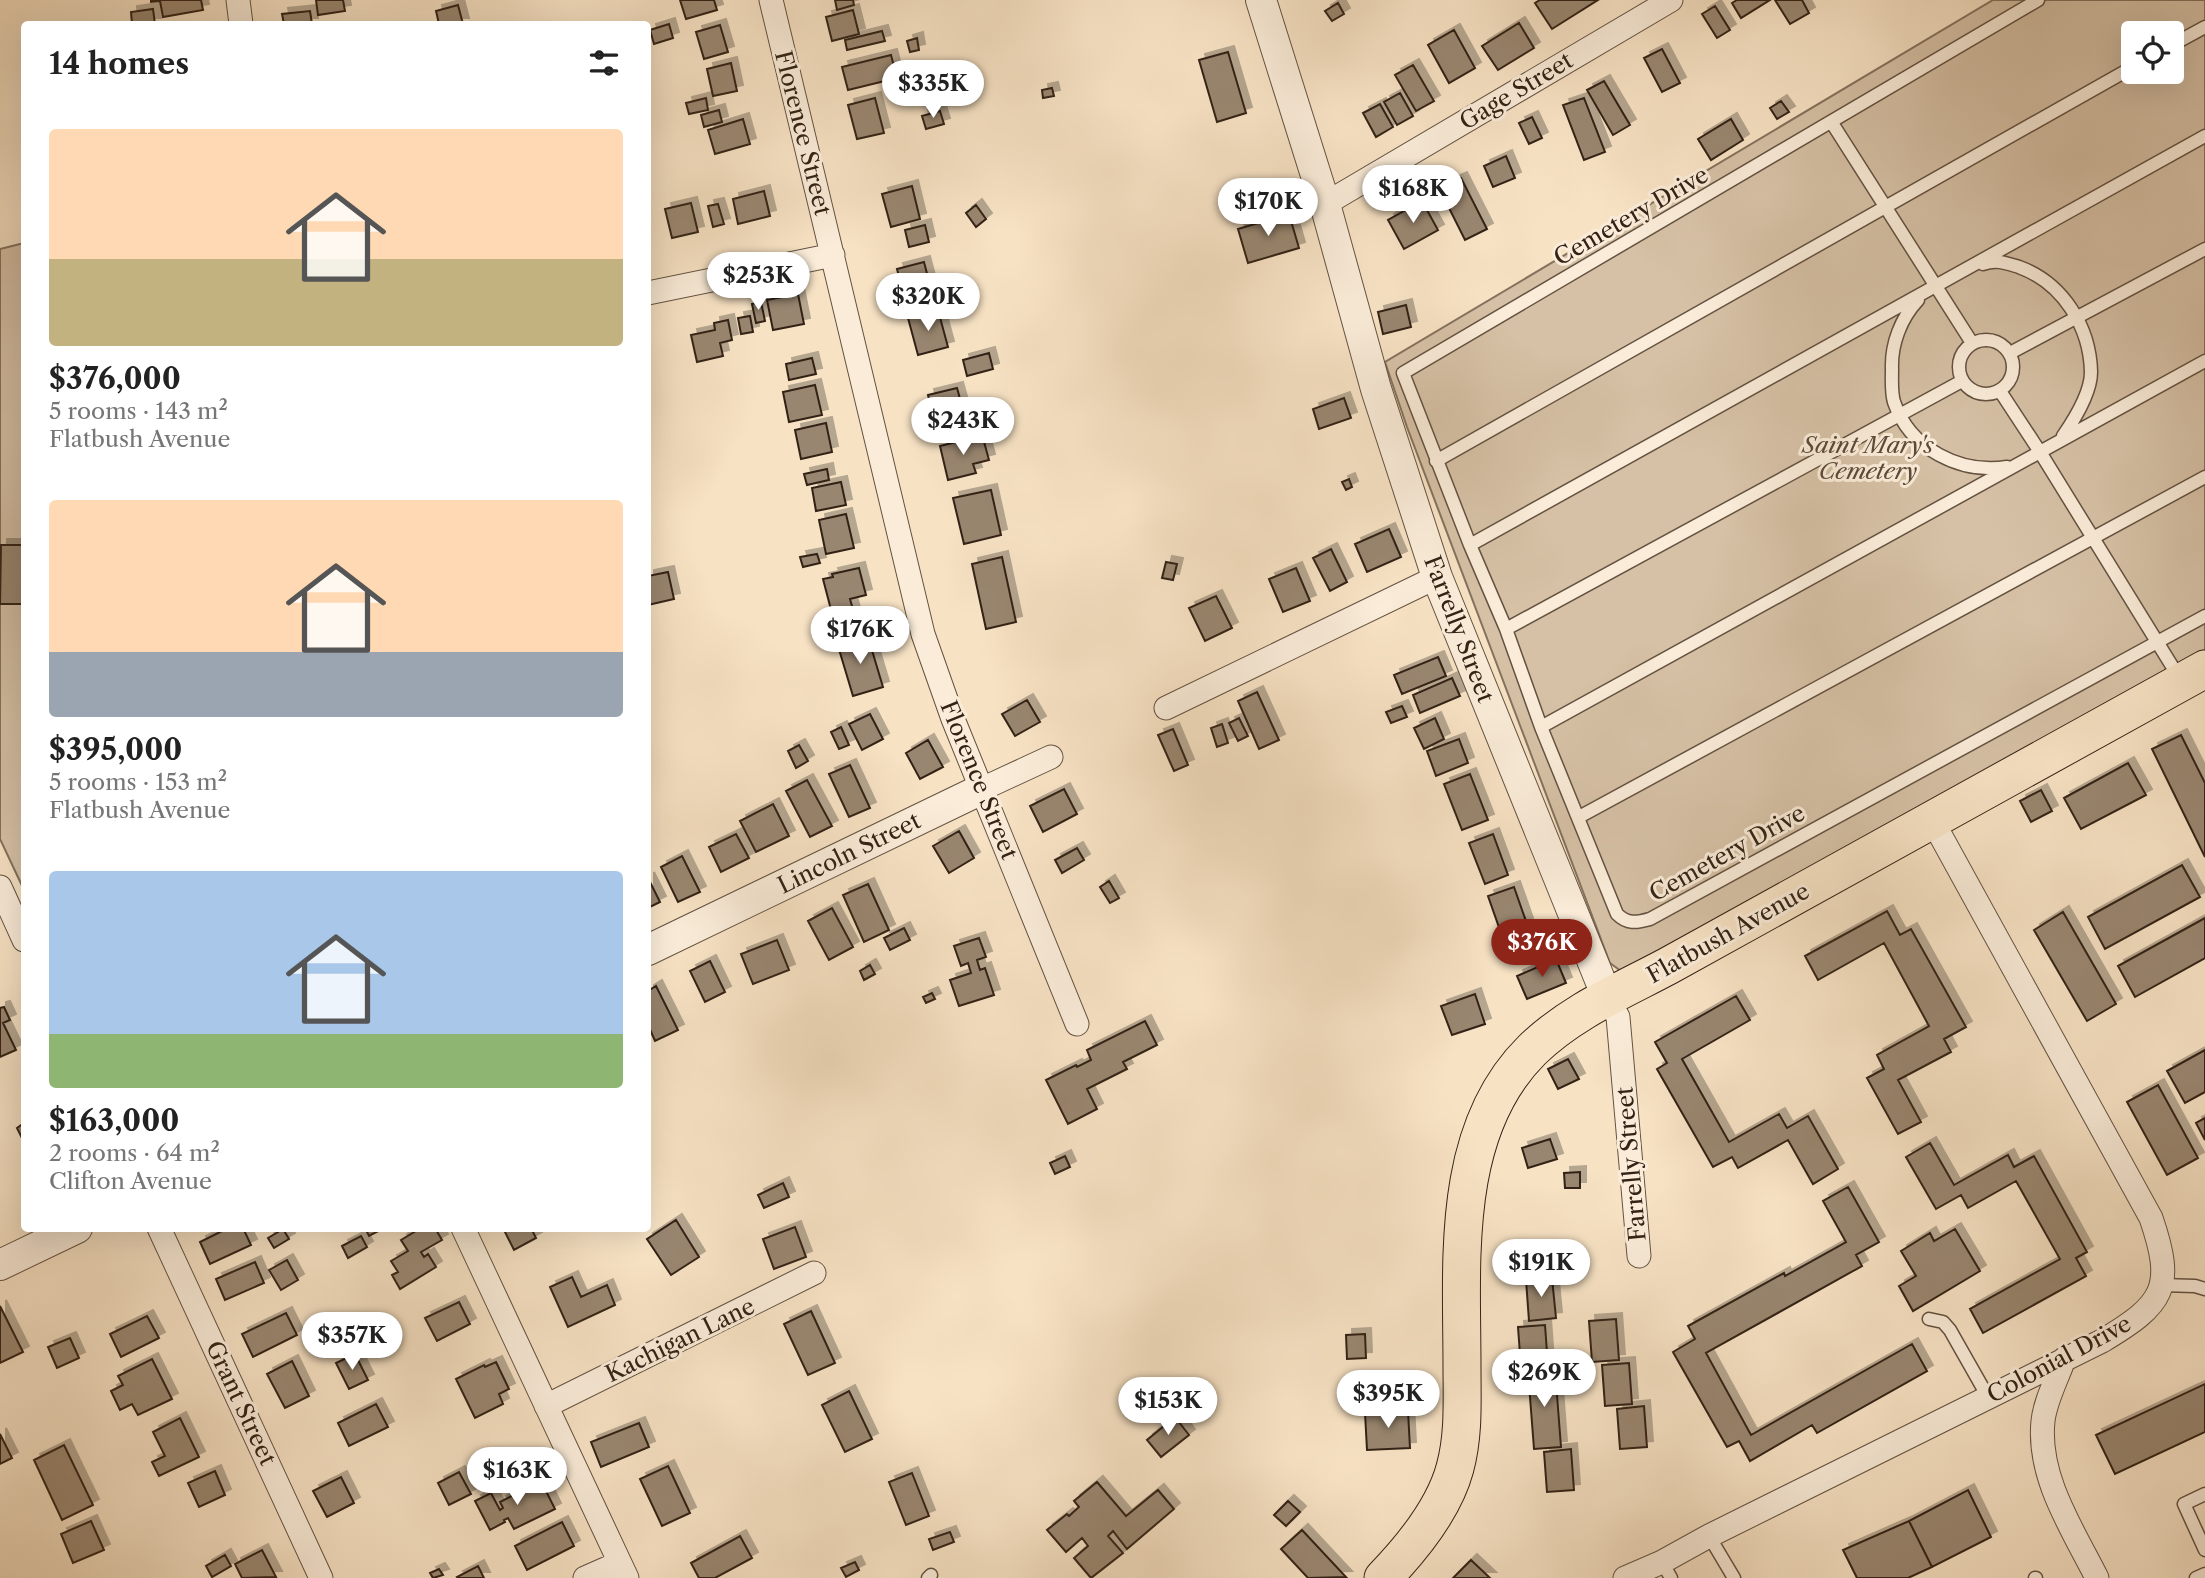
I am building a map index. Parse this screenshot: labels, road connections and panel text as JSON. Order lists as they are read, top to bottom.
{
  "streets": {
    "main road": ["Flatbush Avenue"],
    "street": [
      "Gage Street",
      "Florence Street",
      "Farrelly Street",
      "Lincoln Street",
      "Kachigan Lane",
      "Colonial Drive",
      "Grant Street"
    ],
    "lane": ["Cemetery Drive"]
  },
  "crossings": [
    ["Gage Street", "Farrelly Street"],
    ["Florence Street", "Lincoln Street"],
    ["Farrelly Street", "Flatbush Avenue"]
  ],
  "parks": ["Saint Mary's Cemetery"],
  "page": {
    "heading": "14 homes",
    "price": [
      "$335K",
      "$168K",
      "$170K",
      "$253K",
      "$320K",
      "$243K",
      "$176K",
      "$376K",
      "$191K",
      "$357K",
      "$269K",
      "$395K",
      "$153K",
      "$163K"
    ],
    "list": [
      {
        "name": "$376,000",
        "note": "5 rooms · 143 m² · Flatbush Avenue"
      },
      {
        "name": "$395,000",
        "note": "5 rooms · 153 m² · Flatbush Avenue"
      },
      {
        "name": "$163,000",
        "note": "2 rooms · 64 m² · Clifton Avenue"
      }
    ]
  }
}
